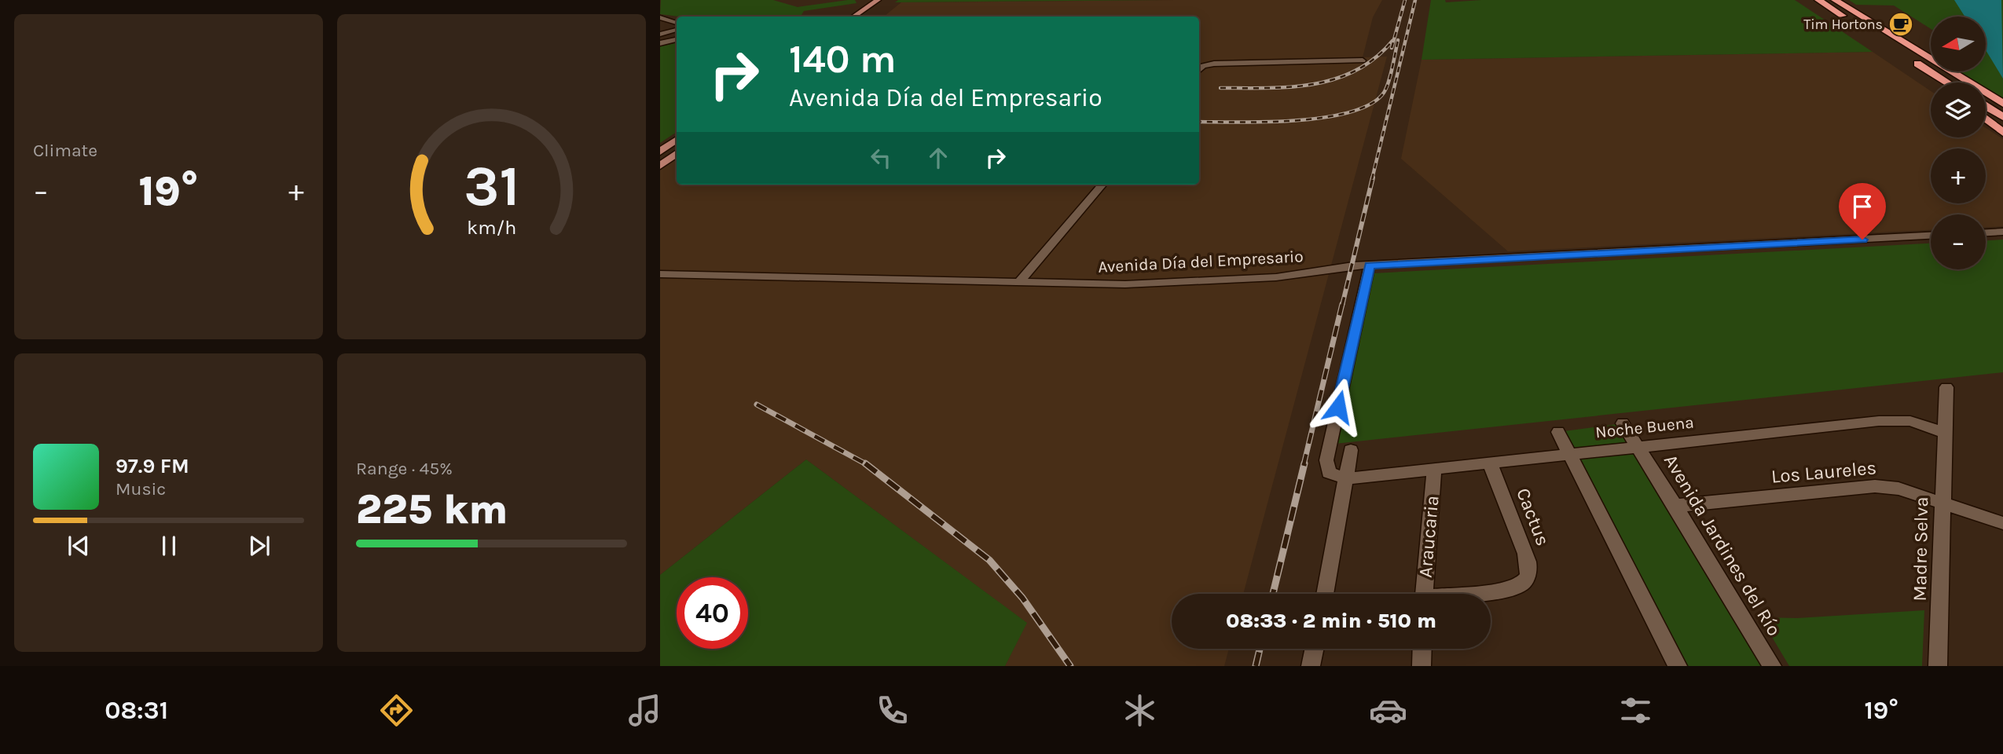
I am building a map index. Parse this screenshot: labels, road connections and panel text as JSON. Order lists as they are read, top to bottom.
{
  "streets": {
    "street": [
      "Avenida Día del Empresario",
      "Noche Buena",
      "Los Laureles",
      "Cactus",
      "Araucaria",
      "Avenida Jardines del Río",
      "Madre Selva"
    ]
  },
  "crossings": [
    ["Noche Buena", "Cactus"],
    ["Noche Buena", "Araucaria"],
    ["Noche Buena", "Avenida Jardines del Río"],
    ["Noche Buena", "Madre Selva"],
    ["Los Laureles", "Avenida Jardines del Río"],
    ["Los Laureles", "Madre Selva"]
  ],
  "places": {
    "cafe": ["Tim Hortons"]
  },
  "north": "left",
  "page": {
    "tile": [
      "Climate",
      ["Range · 45%", "225 km"]
    ],
    "map_buttons": ["+", "−"],
    "turn": ["140 m", "Avenida Día del Empresario"],
    "heat": ["−", "19°", "+"],
    "song": ["97.9 FM", "Music"],
    "limit": "40",
    "trip": "08:33 · 2 min · 510 m",
    "tabs": ["08:31", "19°"],
    "gauge": ["31", "km/h"]
  }
}
